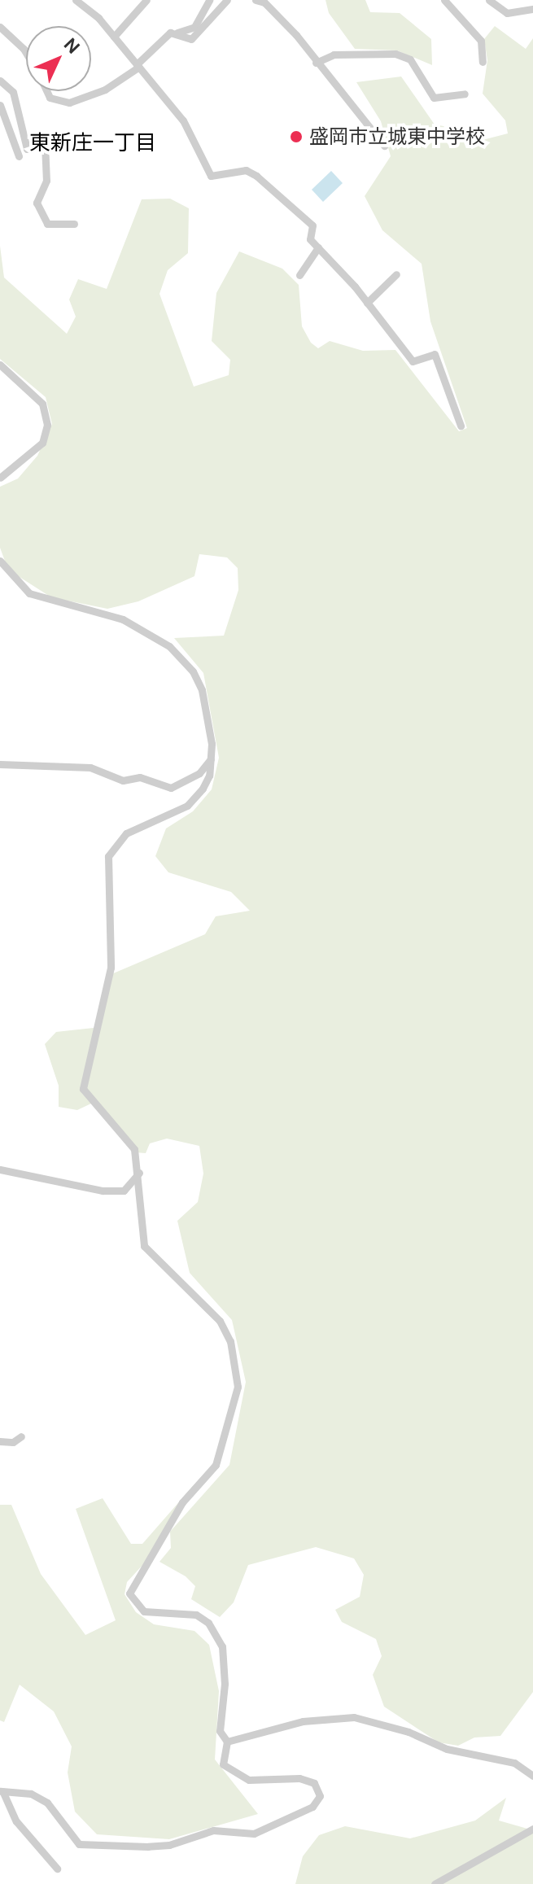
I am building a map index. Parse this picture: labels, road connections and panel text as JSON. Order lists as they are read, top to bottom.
{
  "districts": ["東新庄一丁目"],
  "places": ["盛岡市立城東中学校"],
  "north": "top right"
}
